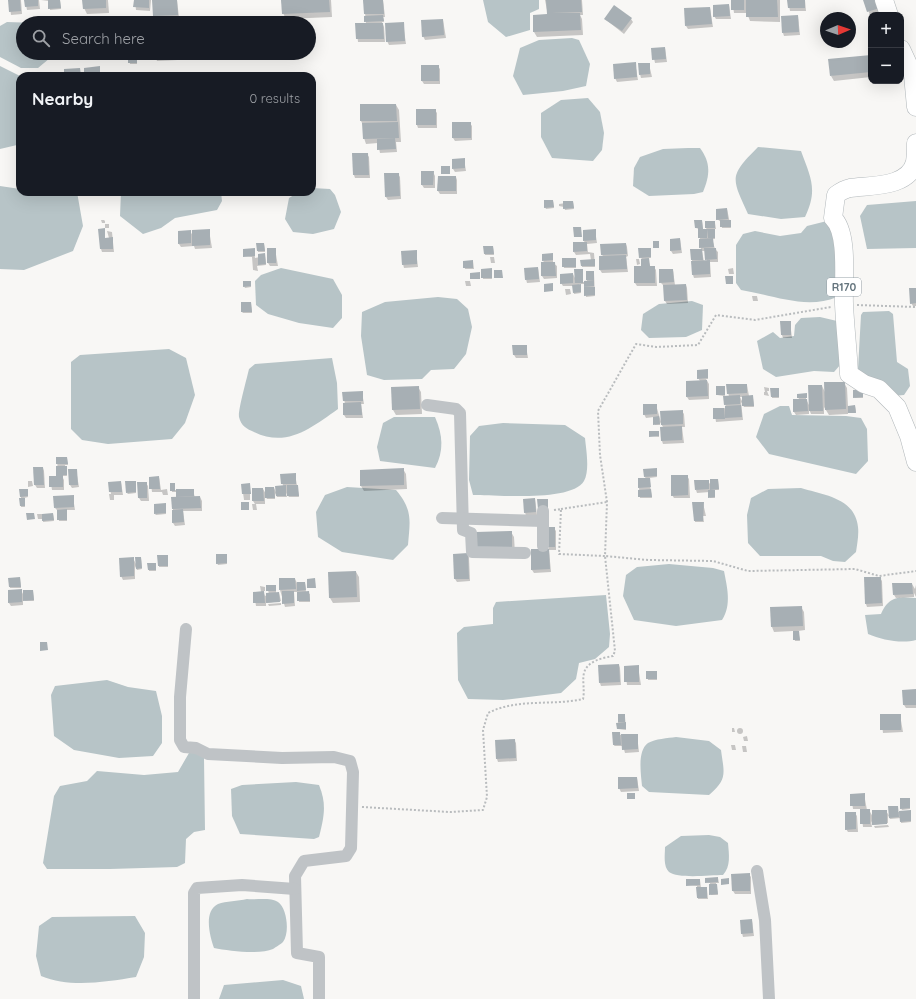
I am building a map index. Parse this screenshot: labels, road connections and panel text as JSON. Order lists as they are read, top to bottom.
{
  "streets": {
    "main road": ["R170"]
  },
  "north": "right",
  "page": {
    "map_buttons": ["+", "−"],
    "search": "Search here",
    "heading": ["Nearby", "0 results"]
  }
}
